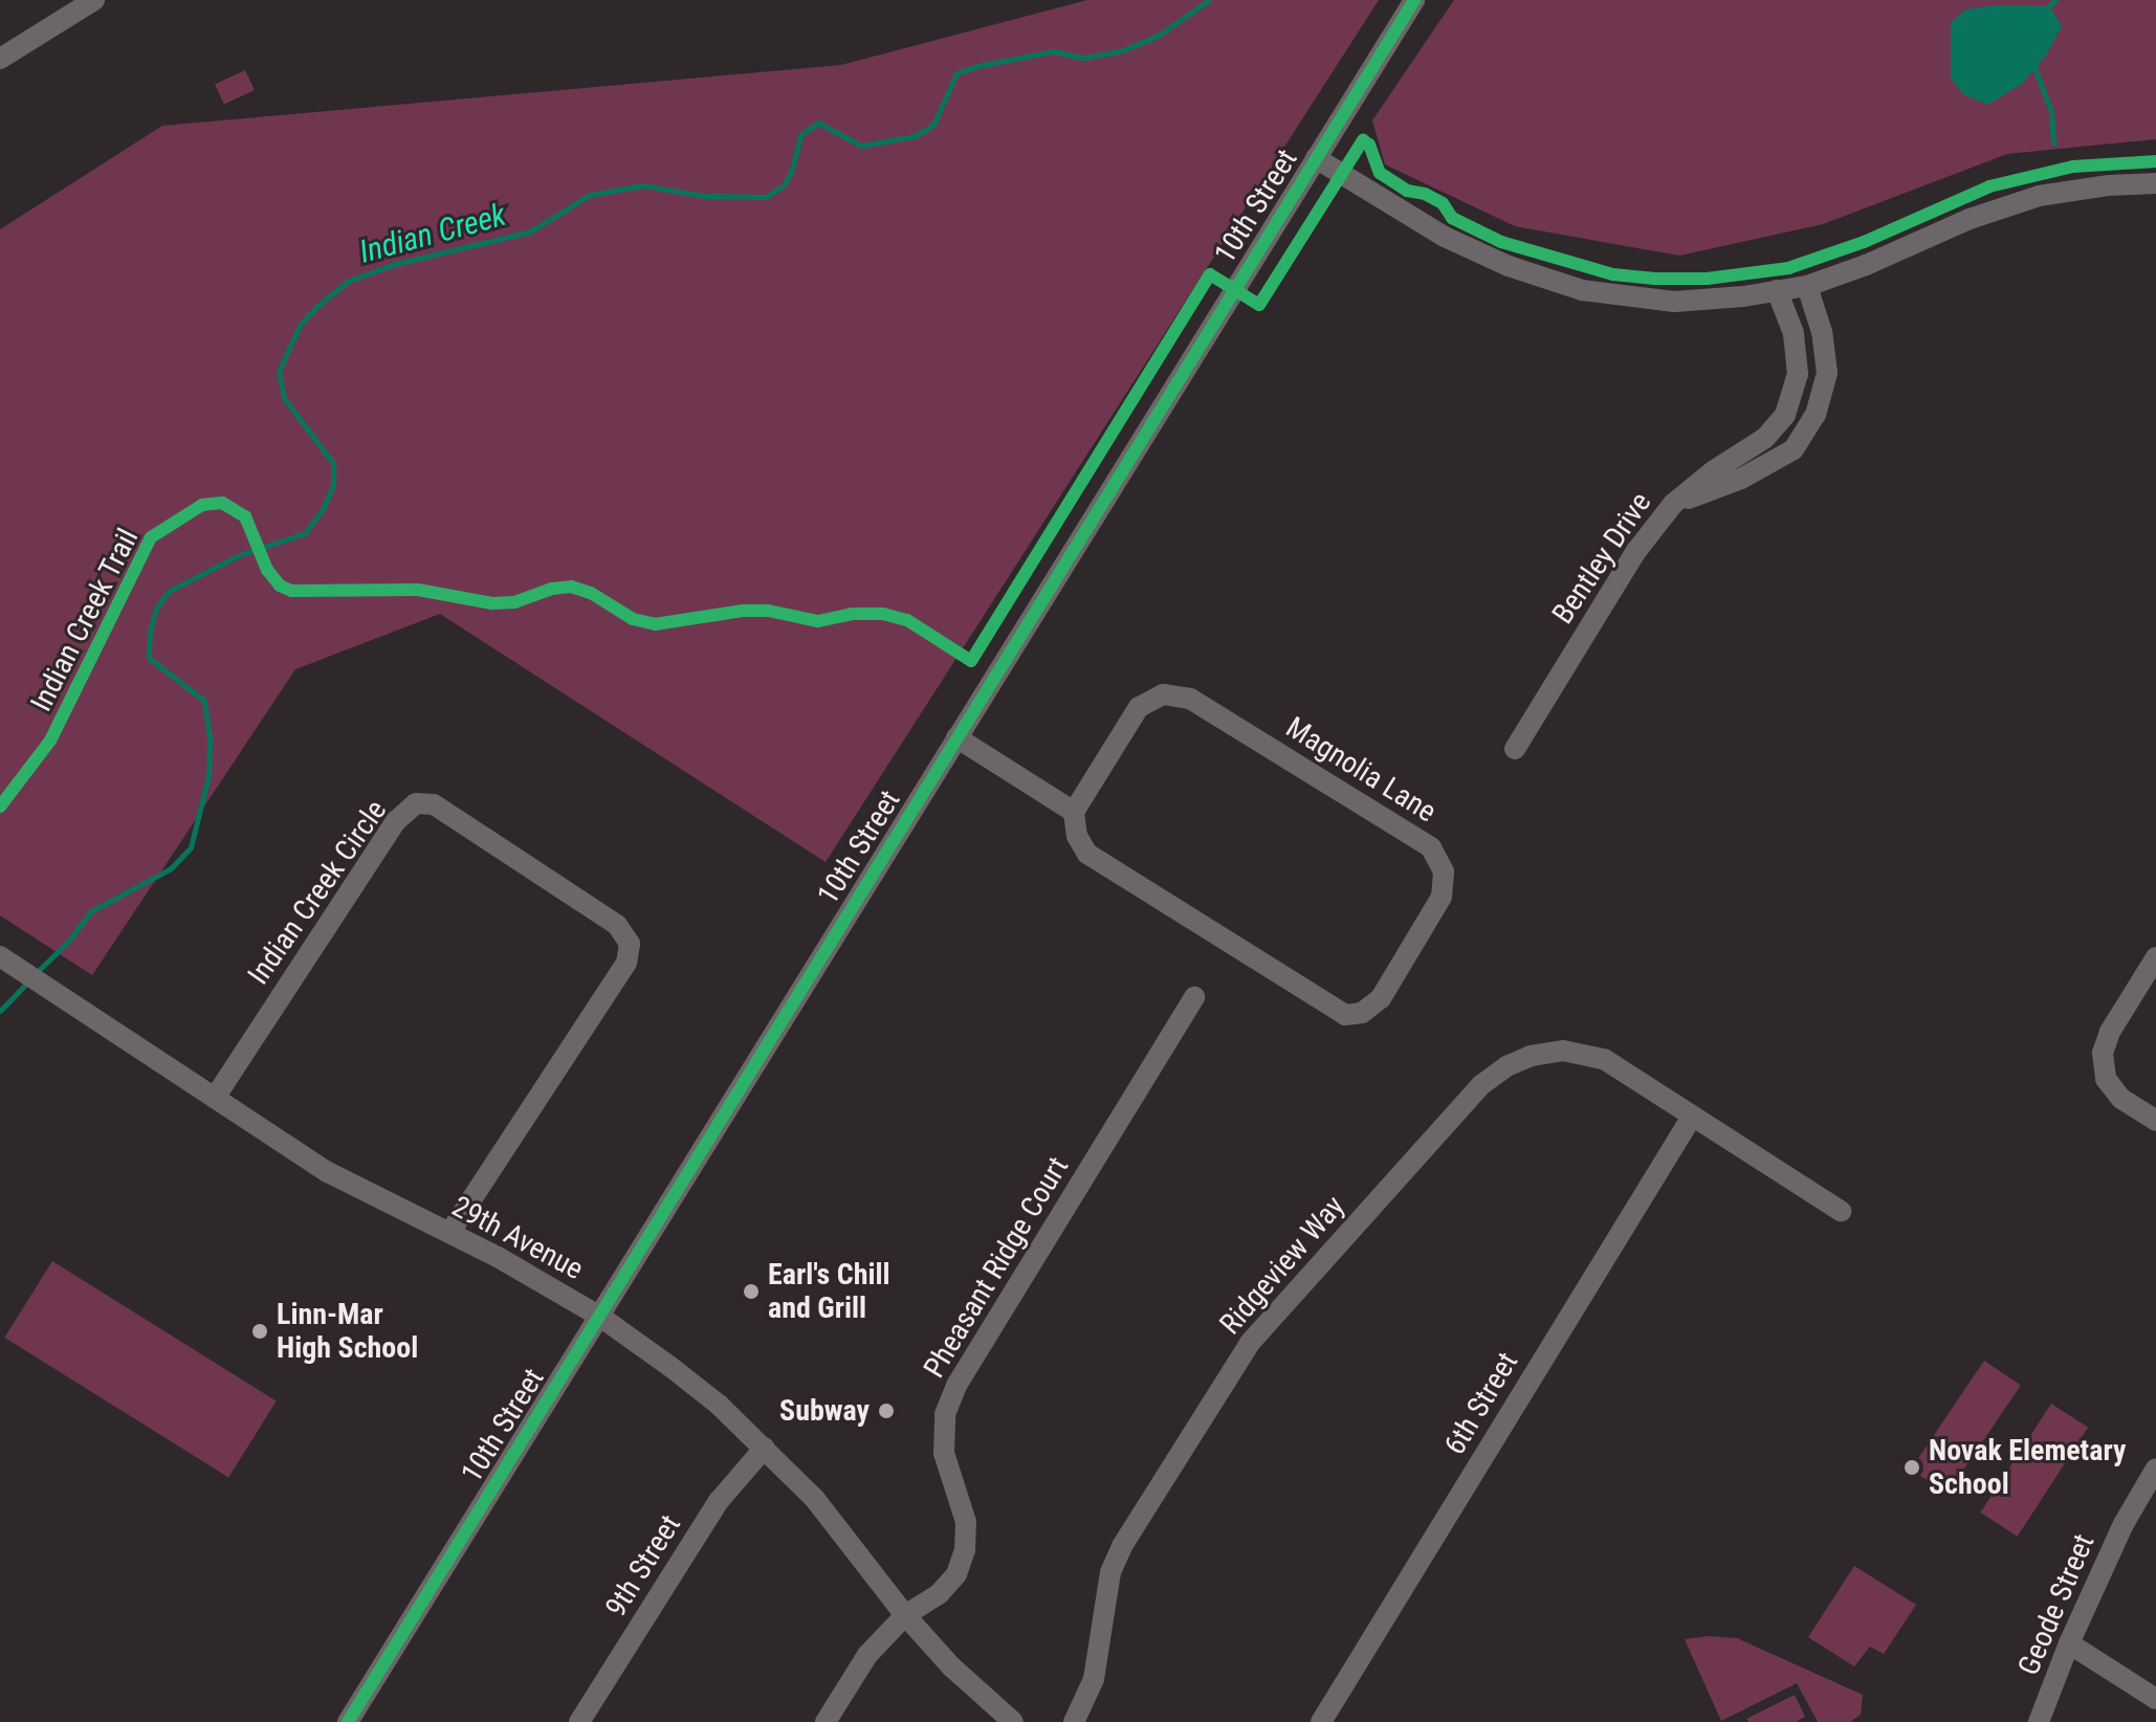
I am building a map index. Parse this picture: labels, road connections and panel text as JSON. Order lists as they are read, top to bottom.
{
  "streets": {
    "street": [
      "10th Street",
      "Bentley Drive",
      "Magnolia Lane",
      "Indian Creek Circle",
      "29th Avenue",
      "Ridgeview Way",
      "Pheasant Ridge Court",
      "6th Street",
      "9th Street",
      "Geode Street"
    ],
    "cycle path": ["Indian Creek Trail"]
  },
  "crossings": [
    ["10th Street", "29th Avenue"],
    ["Indian Creek Circle", "29th Avenue"],
    ["29th Avenue", "Pheasant Ridge Court"],
    ["29th Avenue", "9th Street"],
    ["Ridgeview Way", "6th Street"]
  ],
  "water": ["Indian Creek"],
  "places": [
    "Earl's Chill and Grill",
    "Linn-Mar High School",
    "Subway",
    "Novak Elemetary School"
  ]
}
